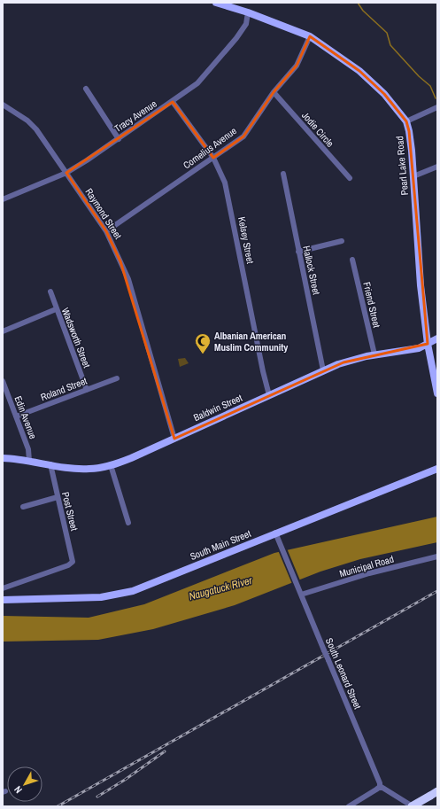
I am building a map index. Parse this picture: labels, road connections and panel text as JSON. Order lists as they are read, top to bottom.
{
  "streets": {
    "main road": ["Pearl Lake Road", "Baldwin Street", "South Main Street"],
    "street": [
      "Tracy Avenue",
      "Jodie Circle",
      "Cornelius Avenue",
      "Raymond Street",
      "Kelsey Street",
      "Hallock Street",
      "Friend Street",
      "Wadsworth Street",
      "Roland Street",
      "Edin Avenue",
      "Post Street",
      "Municipal Road",
      "South Leonard Street"
    ]
  },
  "crossings": [
    ["Tracy Avenue", "Pearl Lake Road"],
    ["Tracy Avenue", "Raymond Street"],
    ["Tracy Avenue", "Kelsey Street"],
    ["Jodie Circle", "Cornelius Avenue"],
    ["Cornelius Avenue", "Pearl Lake Road"],
    ["Cornelius Avenue", "Raymond Street"],
    ["Cornelius Avenue", "Kelsey Street"],
    ["Pearl Lake Road", "Baldwin Street"],
    ["Raymond Street", "Baldwin Street"],
    ["Kelsey Street", "Baldwin Street"],
    ["Hallock Street", "Baldwin Street"],
    ["Friend Street", "Baldwin Street"],
    ["Wadsworth Street", "Roland Street"],
    ["Roland Street", "Edin Avenue"],
    ["Baldwin Street", "Edin Avenue"],
    ["Baldwin Street", "Post Street"],
    ["South Main Street", "South Leonard Street"],
    ["Municipal Road", "South Leonard Street"]
  ],
  "water": ["Naugatuck River"],
  "places": {
    "mosque": ["Albanian American Muslim Community"]
  },
  "north": "bottom left"
}
